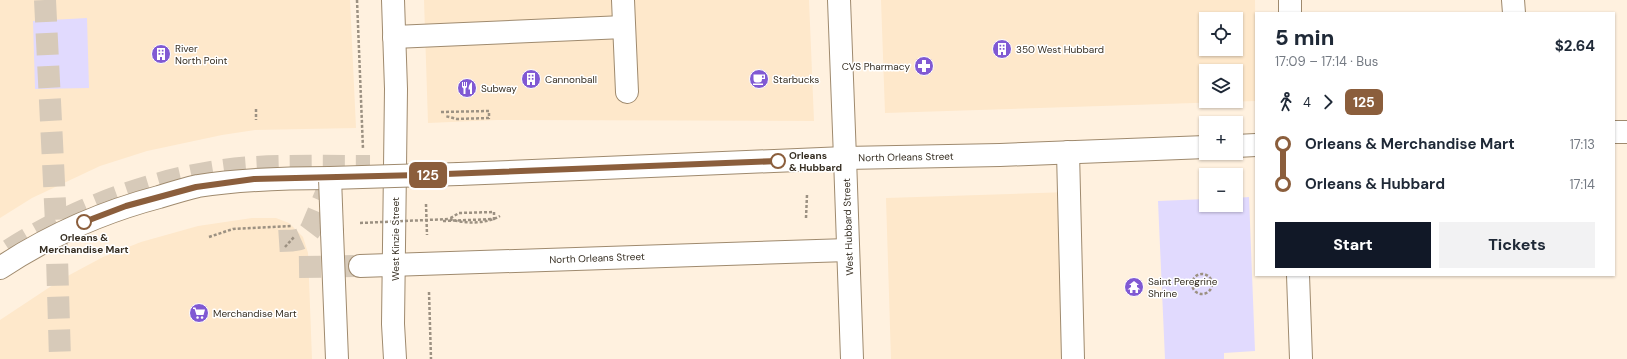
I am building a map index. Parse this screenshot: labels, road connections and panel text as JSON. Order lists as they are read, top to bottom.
{
  "streets": {
    "main road": ["North Orleans Street", "West Hubbard Street", "West Kinzie Street"]
  },
  "crossings": [
    ["North Orleans Street", "West Hubbard Street"],
    ["North Orleans Street", "West Kinzie Street"]
  ],
  "places": {
    "building": ["350 West Hubbard", "River North Point", "Cannonball"],
    "pharmacy": ["CVS Pharmacy"],
    "cafe": ["Starbucks"],
    "restaurant": ["Subway"],
    "other": ["Orleans & Hubbard", "Orleans & Merchandise Mart"],
    "temple": ["Saint Peregrine Shrine"],
    "supermarket": ["Merchandise Mart"]
  },
  "lines": ["bus line 125"],
  "page": {
    "on_map": "125",
    "map_buttons": ["+", "−"],
    "heading": ["5 min", "17:09 – 17:14 · Bus", "$2.64"],
    "legs": ["4", "125"],
    "list": [
      {
        "name": "Orleans & Merchandise Mart",
        "value": "17:13"
      },
      {
        "name": "Orleans & Hubbard",
        "value": "17:14"
      }
    ],
    "buttons": ["Start", "Tickets"]
  }
}
